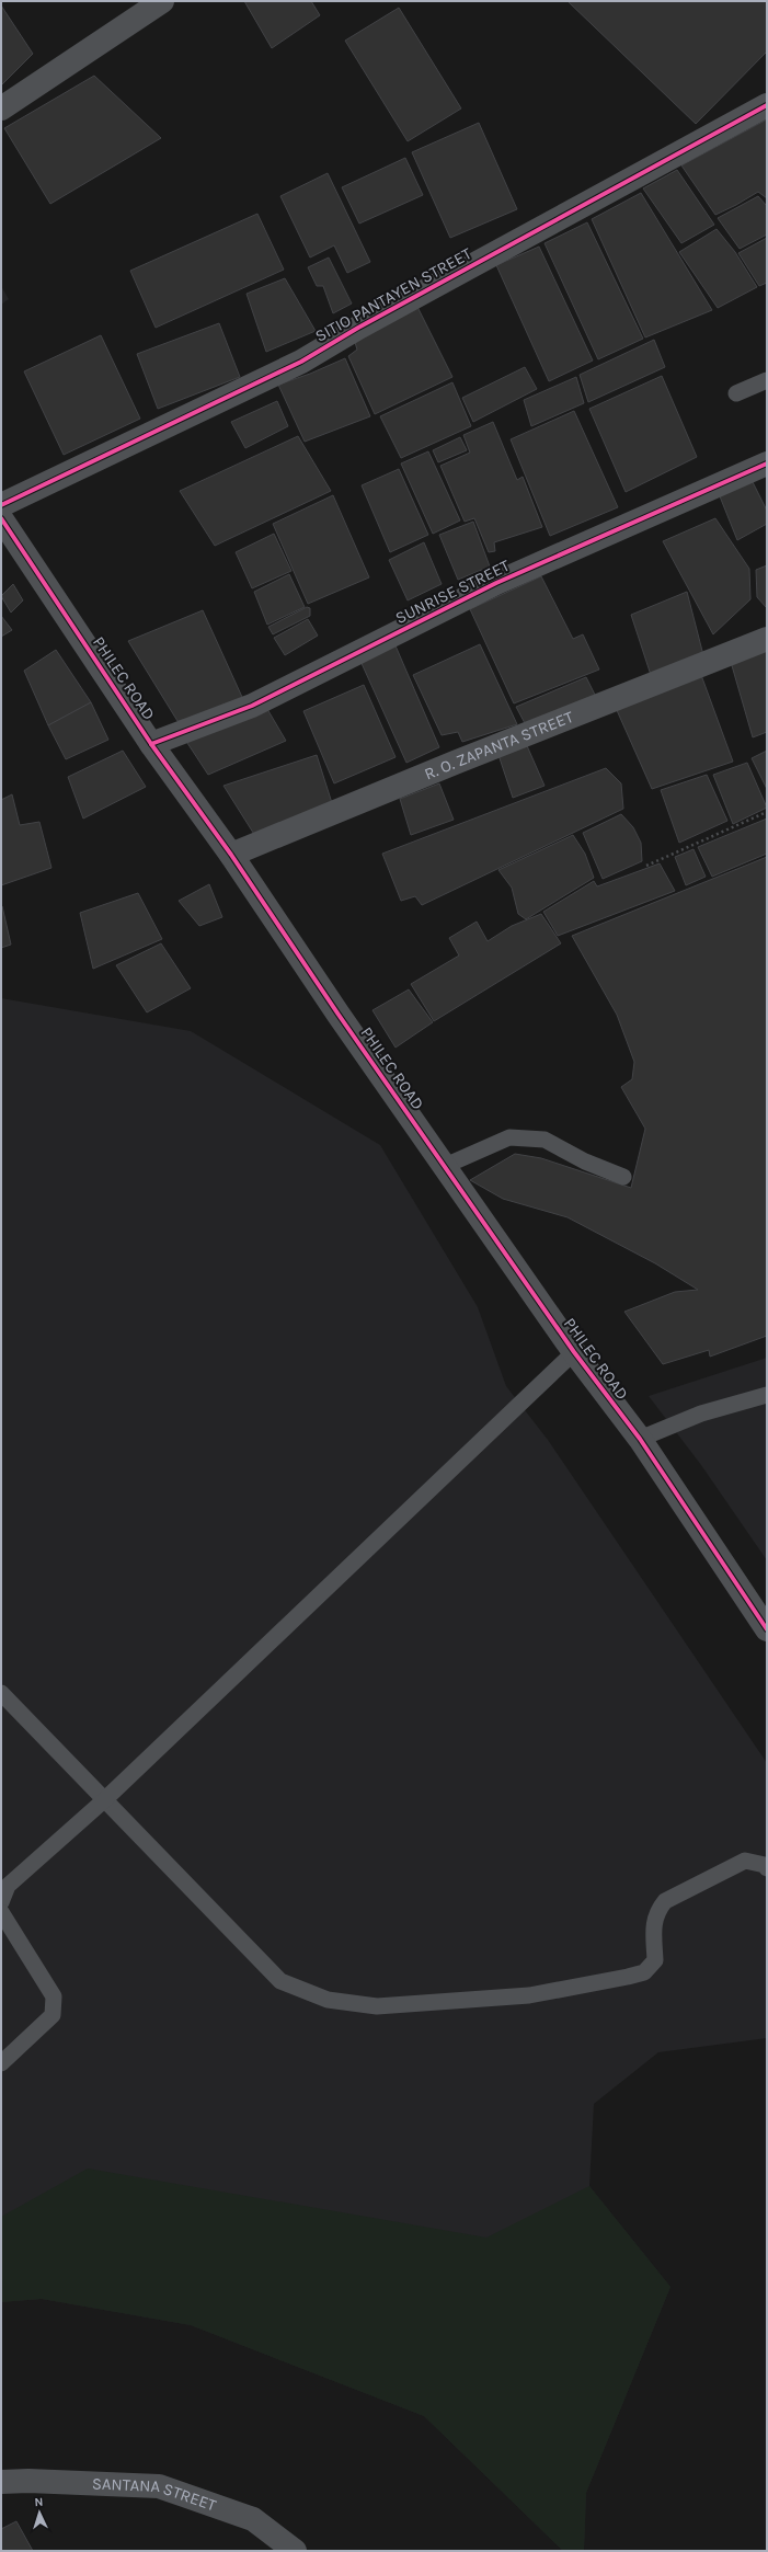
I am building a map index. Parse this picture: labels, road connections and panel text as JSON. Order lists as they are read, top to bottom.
{
  "streets": {
    "street": [
      "SITIO PANTAYEN STREET",
      "SUNRISE STREET",
      "PHILEC ROAD",
      "R. O. ZAPANTA STREET",
      "SANTANA STREET"
    ]
  },
  "crossings": [
    ["SUNRISE STREET", "PHILEC ROAD"],
    ["PHILEC ROAD", "R. O. ZAPANTA STREET"]
  ],
  "north": "top"
}
